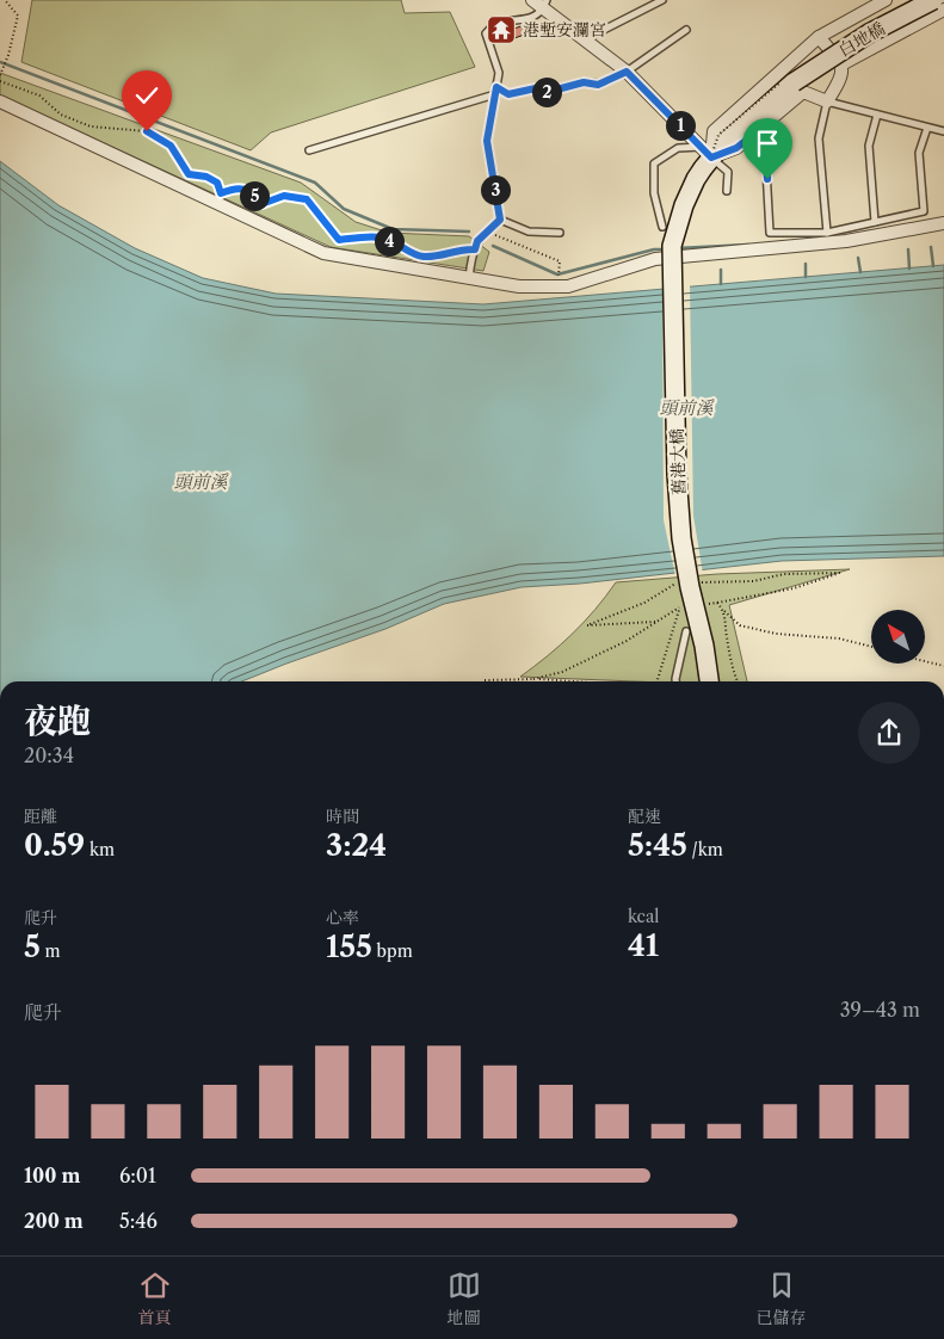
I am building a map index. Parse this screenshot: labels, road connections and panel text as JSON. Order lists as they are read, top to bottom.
{
  "streets": {
    "main road": ["白地橋", "舊港大橋"]
  },
  "crossings": [
    ["白地橋", "舊港大橋"]
  ],
  "water": ["頭前溪"],
  "places": {
    "temple": ["港塹安瀾宮"]
  },
  "north": "top left",
  "page": {
    "pins": [
      "2",
      "1",
      "3",
      "5",
      "4"
    ],
    "heading": ["夜跑", "20:34"],
    "stats": [
      ["距離", "0.59 km"],
      ["時間", "3:24"],
      ["配速", "5:45 /km"],
      ["爬升", "5 m"],
      ["心率", "155 bpm"],
      ["kcal", "41"]
    ],
    "chart": ["爬升", "39–43 m"],
    "list": [
      {
        "name": "100 m",
        "note": "6:01"
      },
      {
        "name": "200 m",
        "note": "5:46"
      }
    ],
    "tabs": ["首頁", "地圖", "已儲存"]
  }
}
